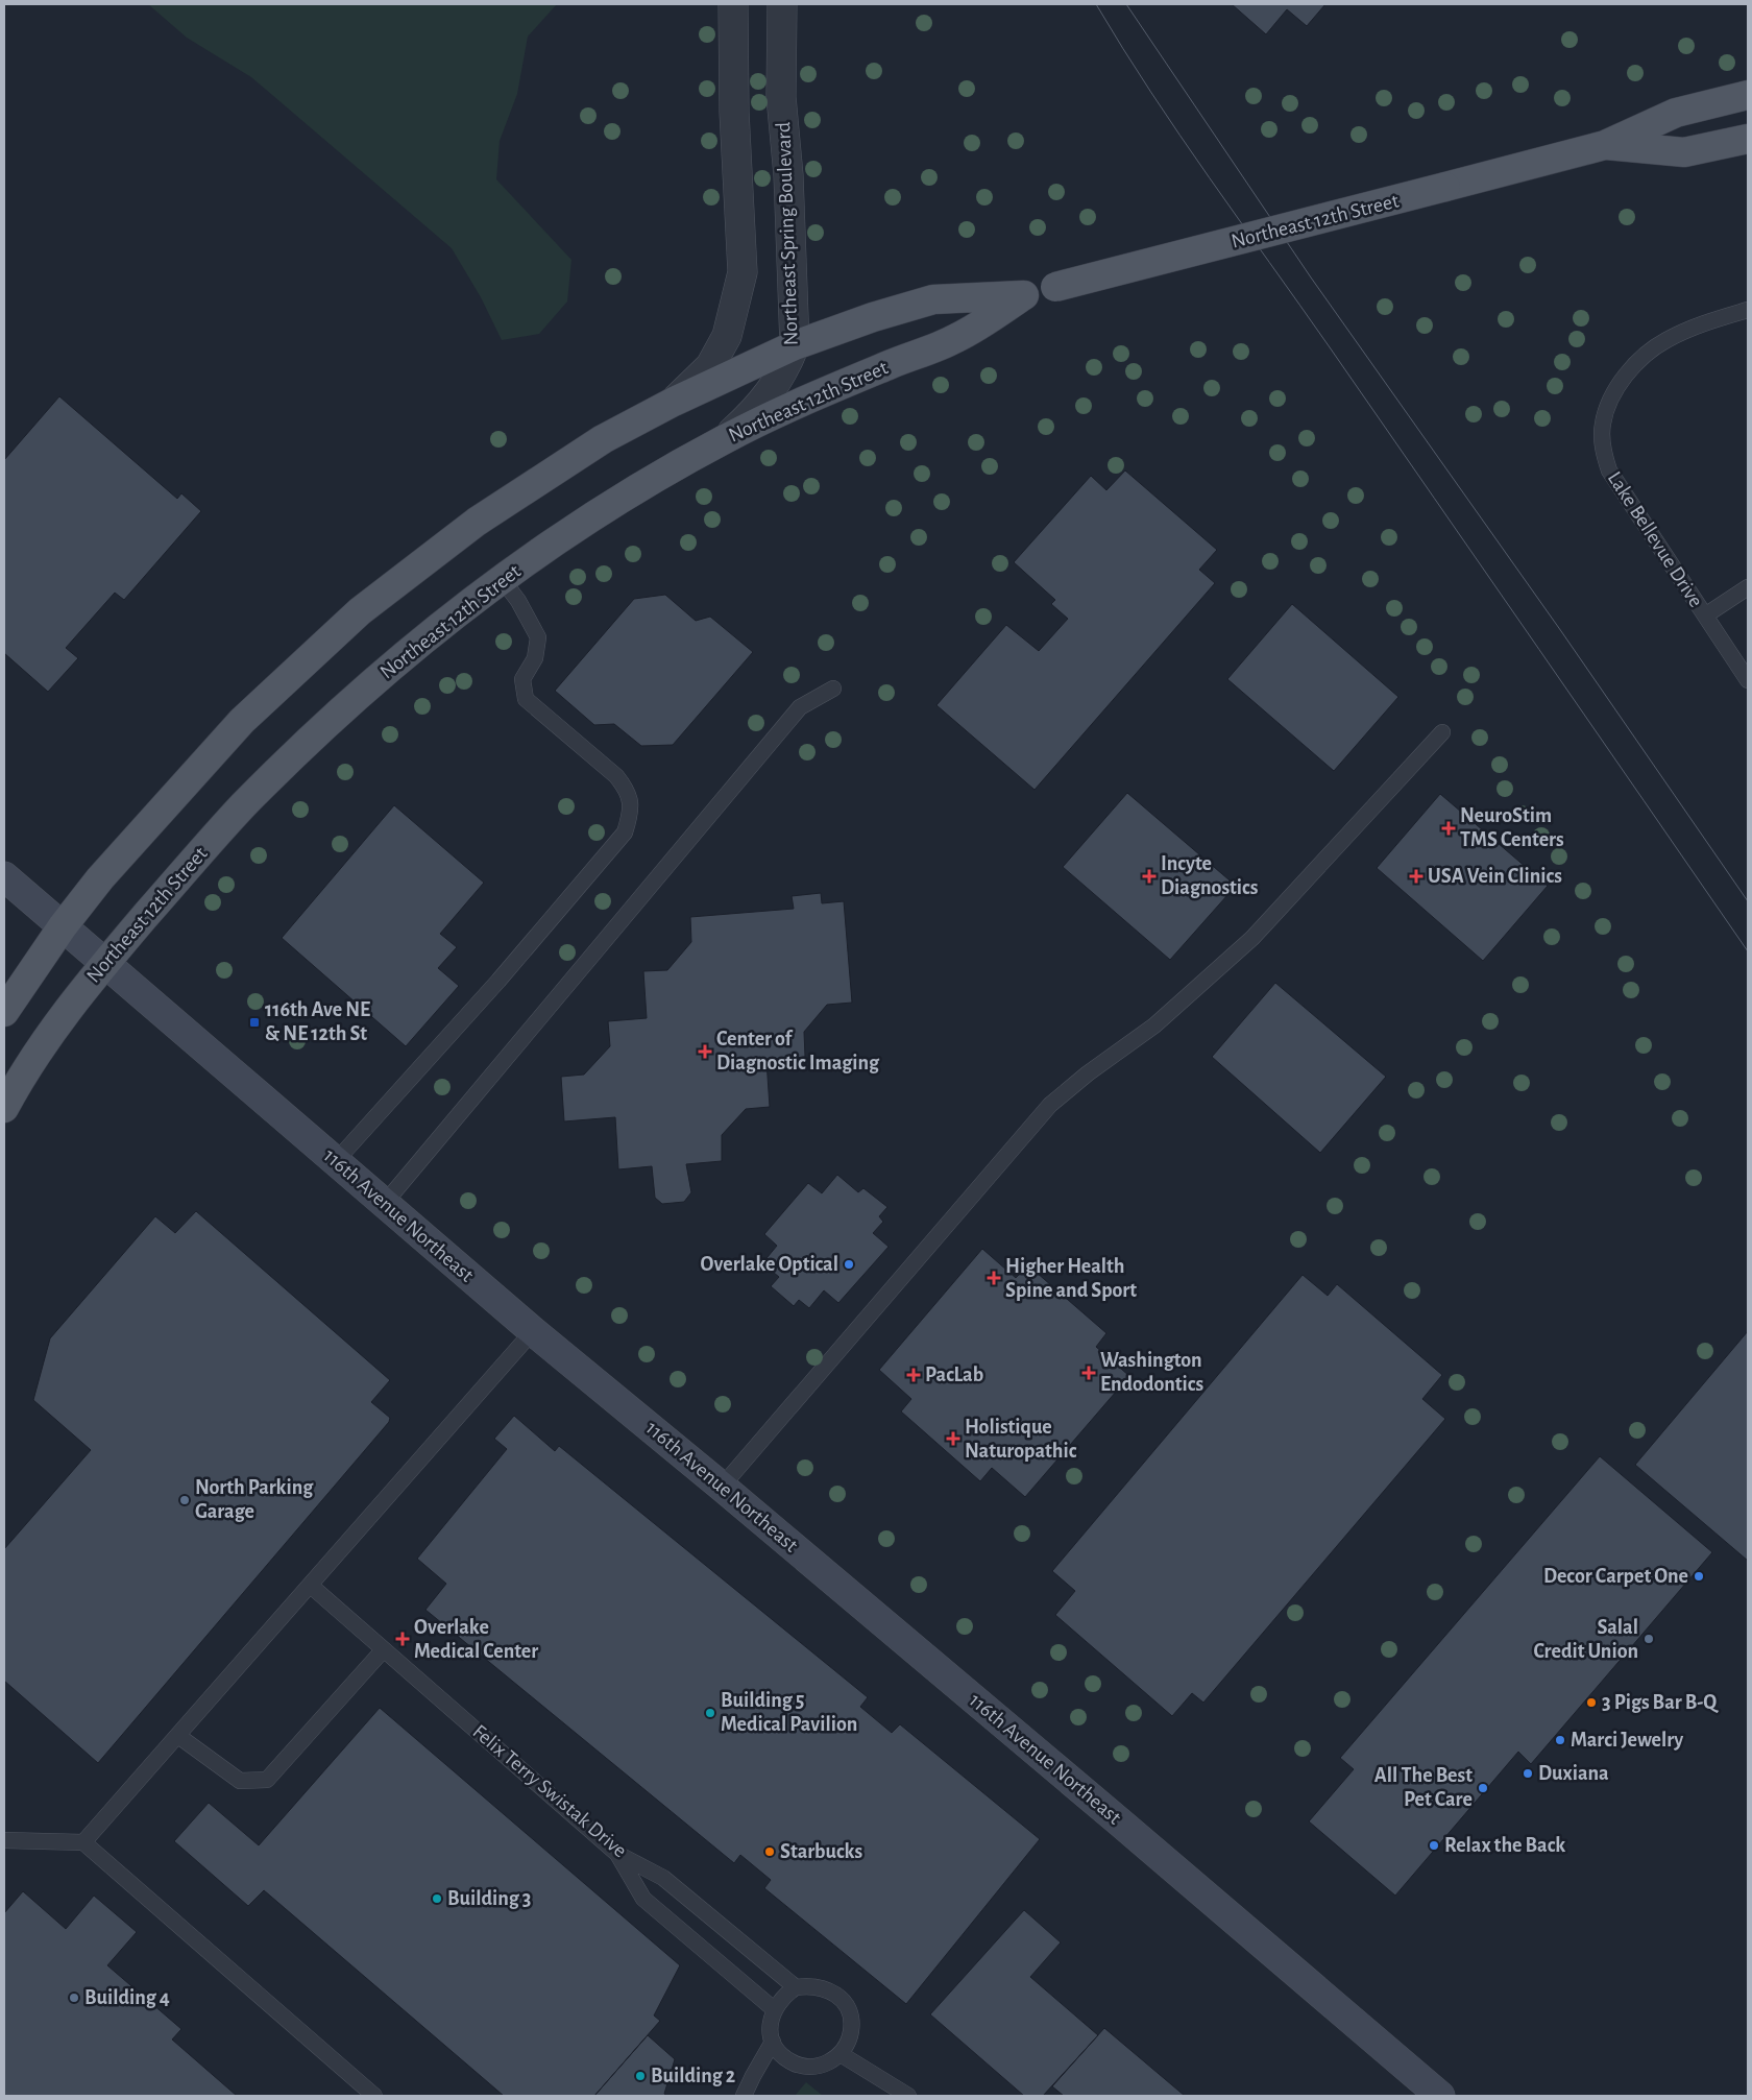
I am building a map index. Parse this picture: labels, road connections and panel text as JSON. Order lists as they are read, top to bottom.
{
  "streets": {
    "main road": ["Northeast 12th Street", "116th Avenue Northeast"],
    "street": ["Northeast Spring Boulevard"],
    "lane": ["Lake Bellevue Drive", "Felix Terry Swistak Drive"]
  },
  "crossings": [
    ["Northeast 12th Street", "Northeast Spring Boulevard"],
    ["Northeast 12th Street", "116th Avenue Northeast"]
  ],
  "places": {
    "health": [
      "NeuroStim TMS Centers",
      "Incyte Diagnostics",
      "USA Vein Clinics",
      "Center of Diagnostic Imaging",
      "Higher Health Spine and Sport",
      "Washington Endodontics",
      "PacLab",
      "Holistique Naturopathic",
      "Overlake Medical Center"
    ],
    "transit": ["116th Ave NE & NE 12th St"],
    "other": [
      "Overlake Optical",
      "North Parking Garage",
      "Decor Carpet One",
      "Salal Credit Union",
      "3 Pigs Bar B-Q",
      "Building 5 Medical Pavilion",
      "Marci Jewelry",
      "Duxiana",
      "All The Best Pet Care",
      "Relax the Back",
      "Starbucks",
      "Building 3",
      "Building 4",
      "Building 2"
    ]
  }
}
